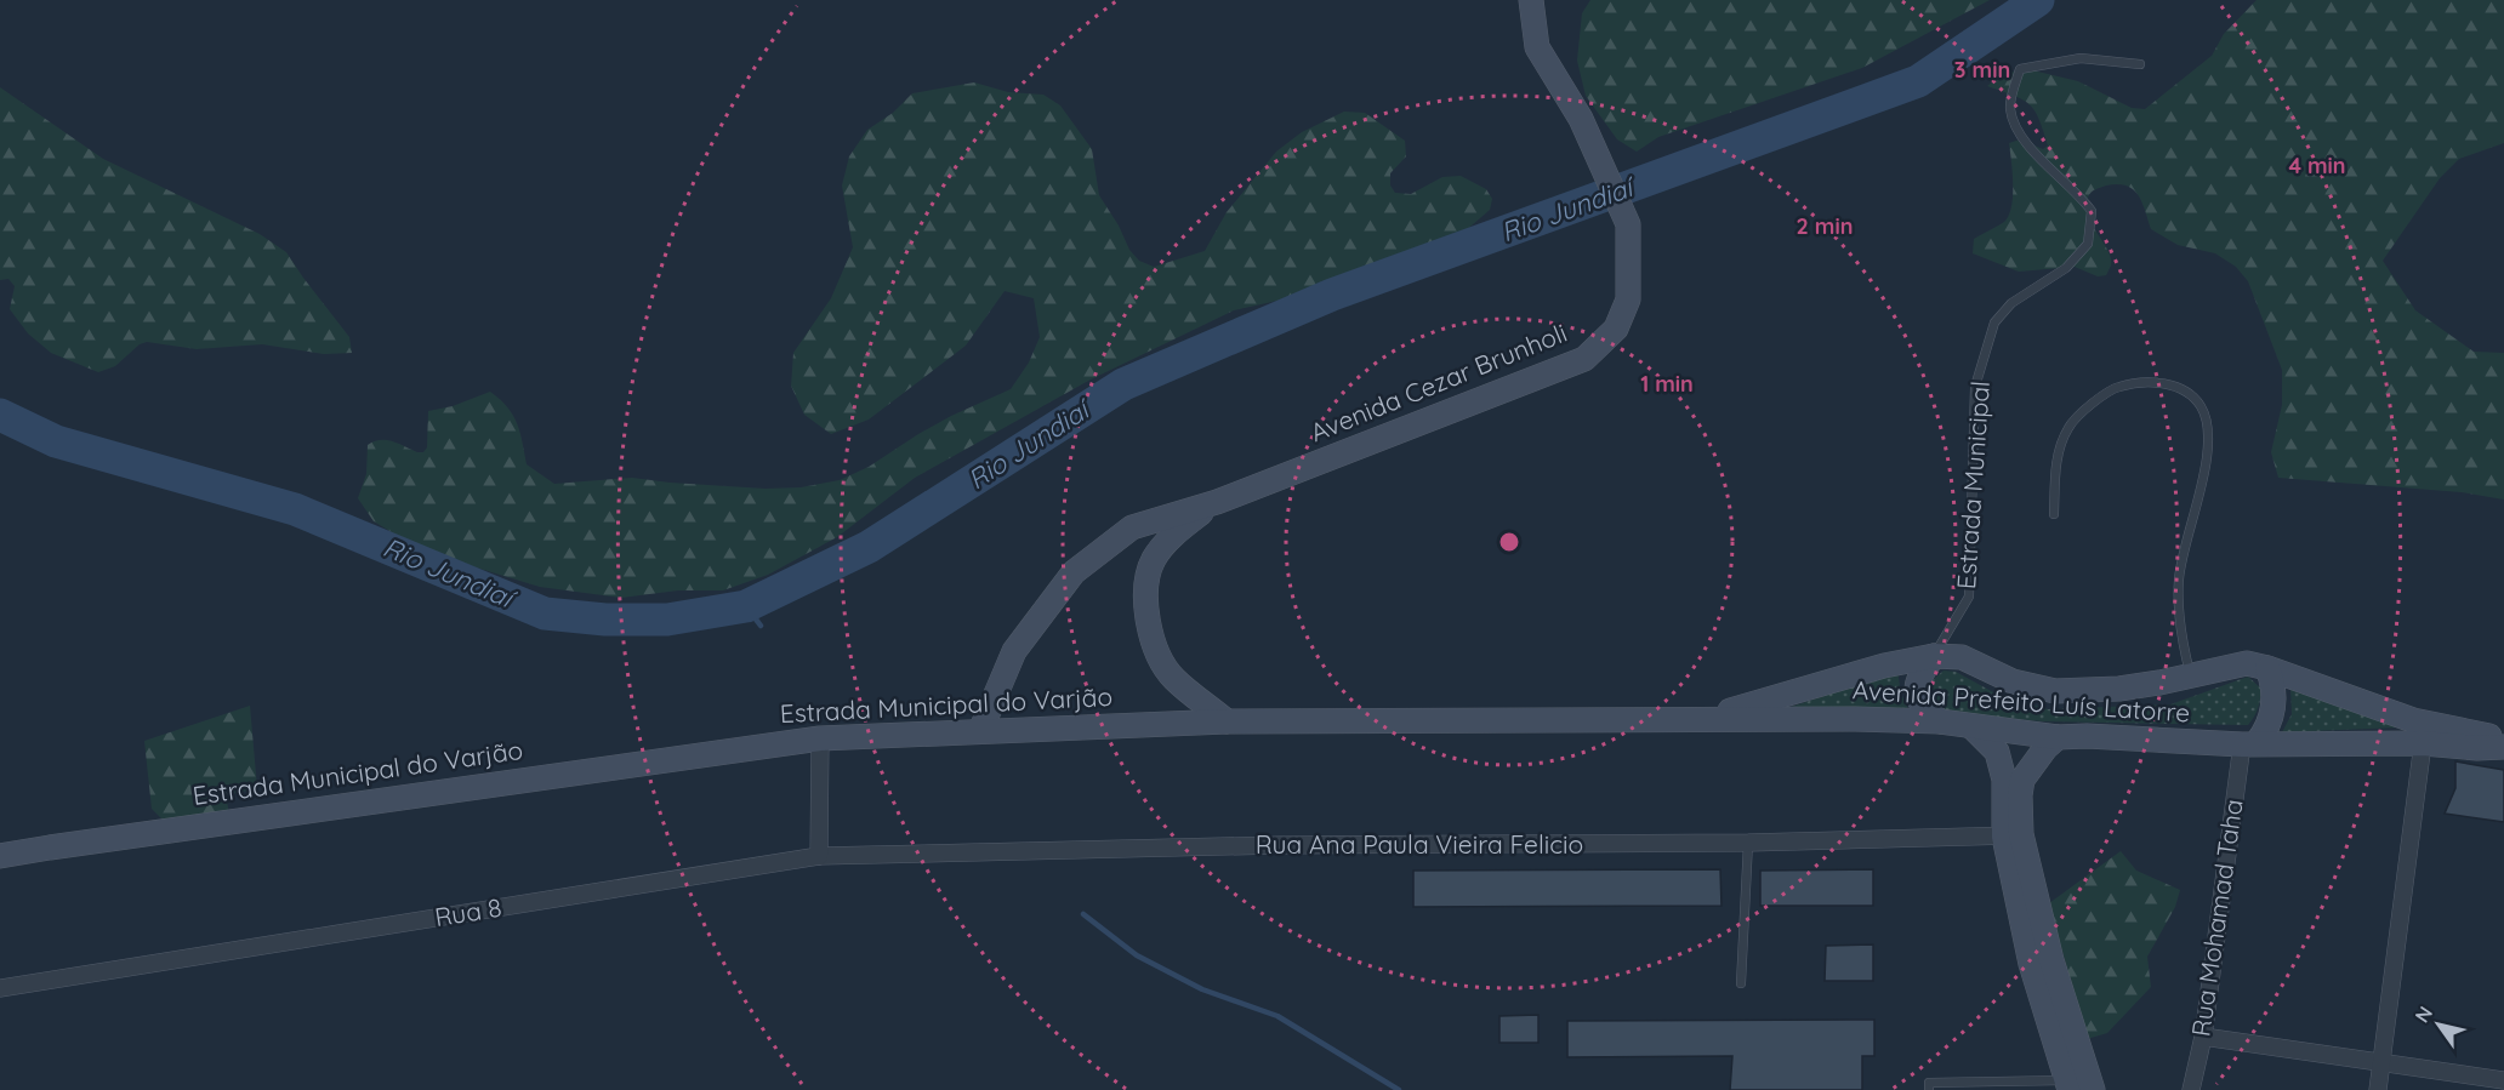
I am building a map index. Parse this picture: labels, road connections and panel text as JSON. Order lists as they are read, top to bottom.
{
  "streets": {
    "main road": ["Avenida Cezar Brunholi", "Avenida Prefeito Luís Latorre", "Estrada Municipal do Varjão"],
    "street": ["Rua Ana Paula Vieira Felicio", "Rua 8", "Rua Mohamad Taha"],
    "lane": ["Estrada Municipal"]
  },
  "crossings": [
    ["Avenida Cezar Brunholi", "Estrada Municipal do Varjão"],
    ["Estrada Municipal", "Avenida Prefeito Luís Latorre"],
    ["Avenida Prefeito Luís Latorre", "Estrada Municipal do Varjão"],
    ["Avenida Prefeito Luís Latorre", "Rua Mohamad Taha"],
    ["Rua Ana Paula Vieira Felicio", "Rua 8"]
  ],
  "water": ["Rio Jundiaí"],
  "north": "top left",
  "rings": [
    "3 min",
    "4 min",
    "2 min",
    "1 min"
  ]
}
